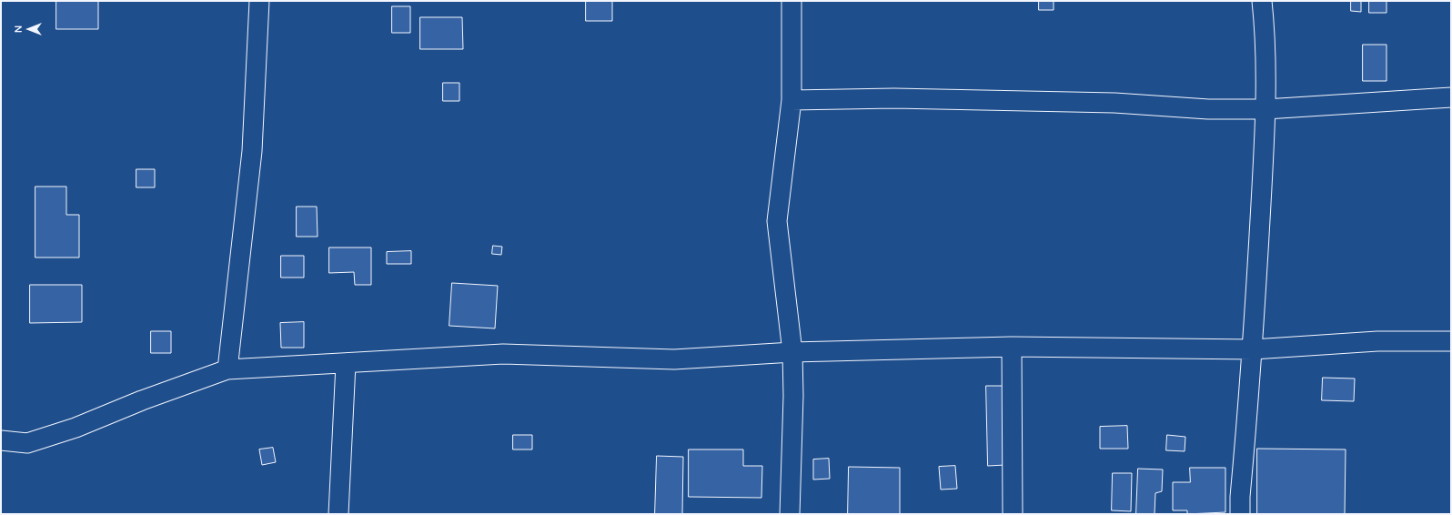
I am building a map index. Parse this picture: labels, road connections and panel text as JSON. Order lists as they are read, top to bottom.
{
  "north": "left"
}
